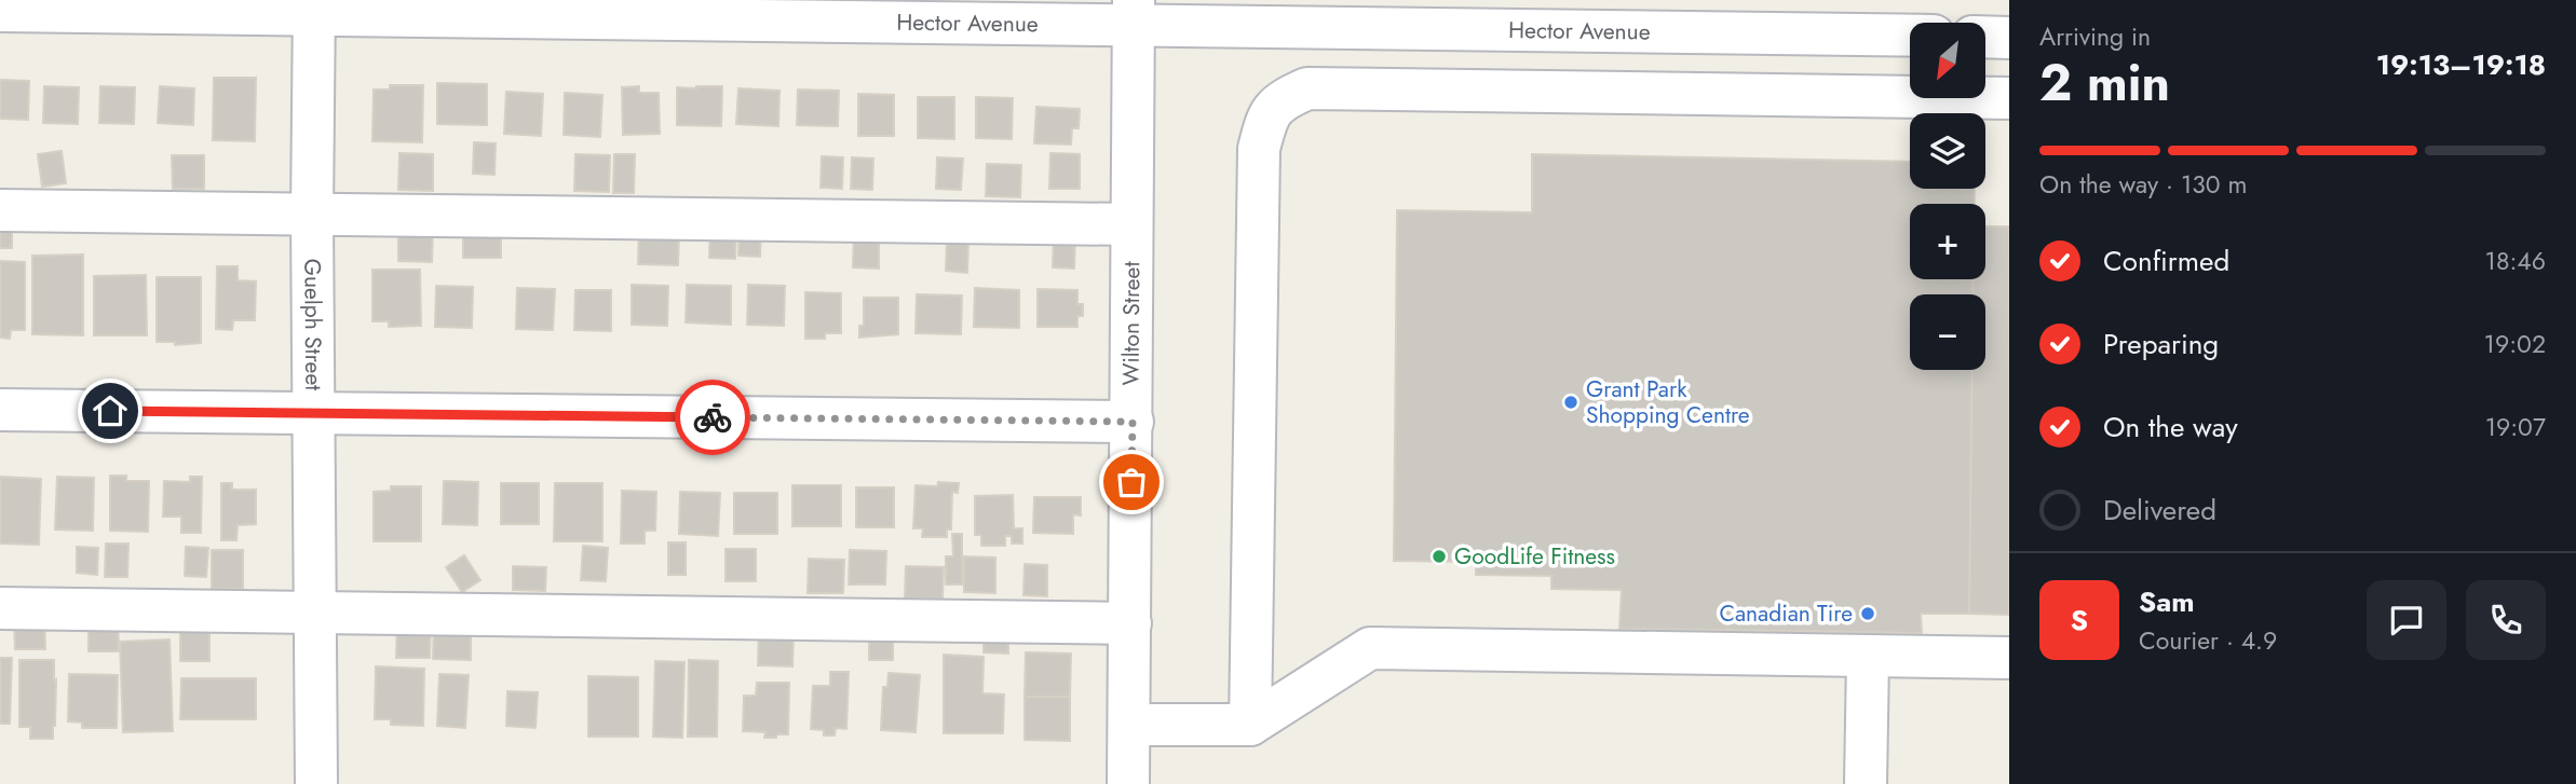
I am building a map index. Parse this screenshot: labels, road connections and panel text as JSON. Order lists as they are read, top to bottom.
{
  "streets": {
    "street": ["Hector Avenue", "Guelph Street", "Wilton Street"]
  },
  "crossings": [
    ["Hector Avenue", "Guelph Street"],
    ["Hector Avenue", "Wilton Street"]
  ],
  "places": ["Grant Park Shopping Centre", "GoodLife Fitness", "Canadian Tire"],
  "north": "bottom left",
  "page": {
    "heading": ["2 min", "Arriving in", "19:13–19:18"],
    "panel": ["Sam", "Courier · 4.9"],
    "map_buttons": ["+", "−"],
    "bar": "On the way · 130 m",
    "list": [
      ["Confirmed", "18:46"],
      ["Preparing", "19:02"],
      ["On the way", "19:07"],
      "Delivered"
    ],
    "round": "S"
  }
}
